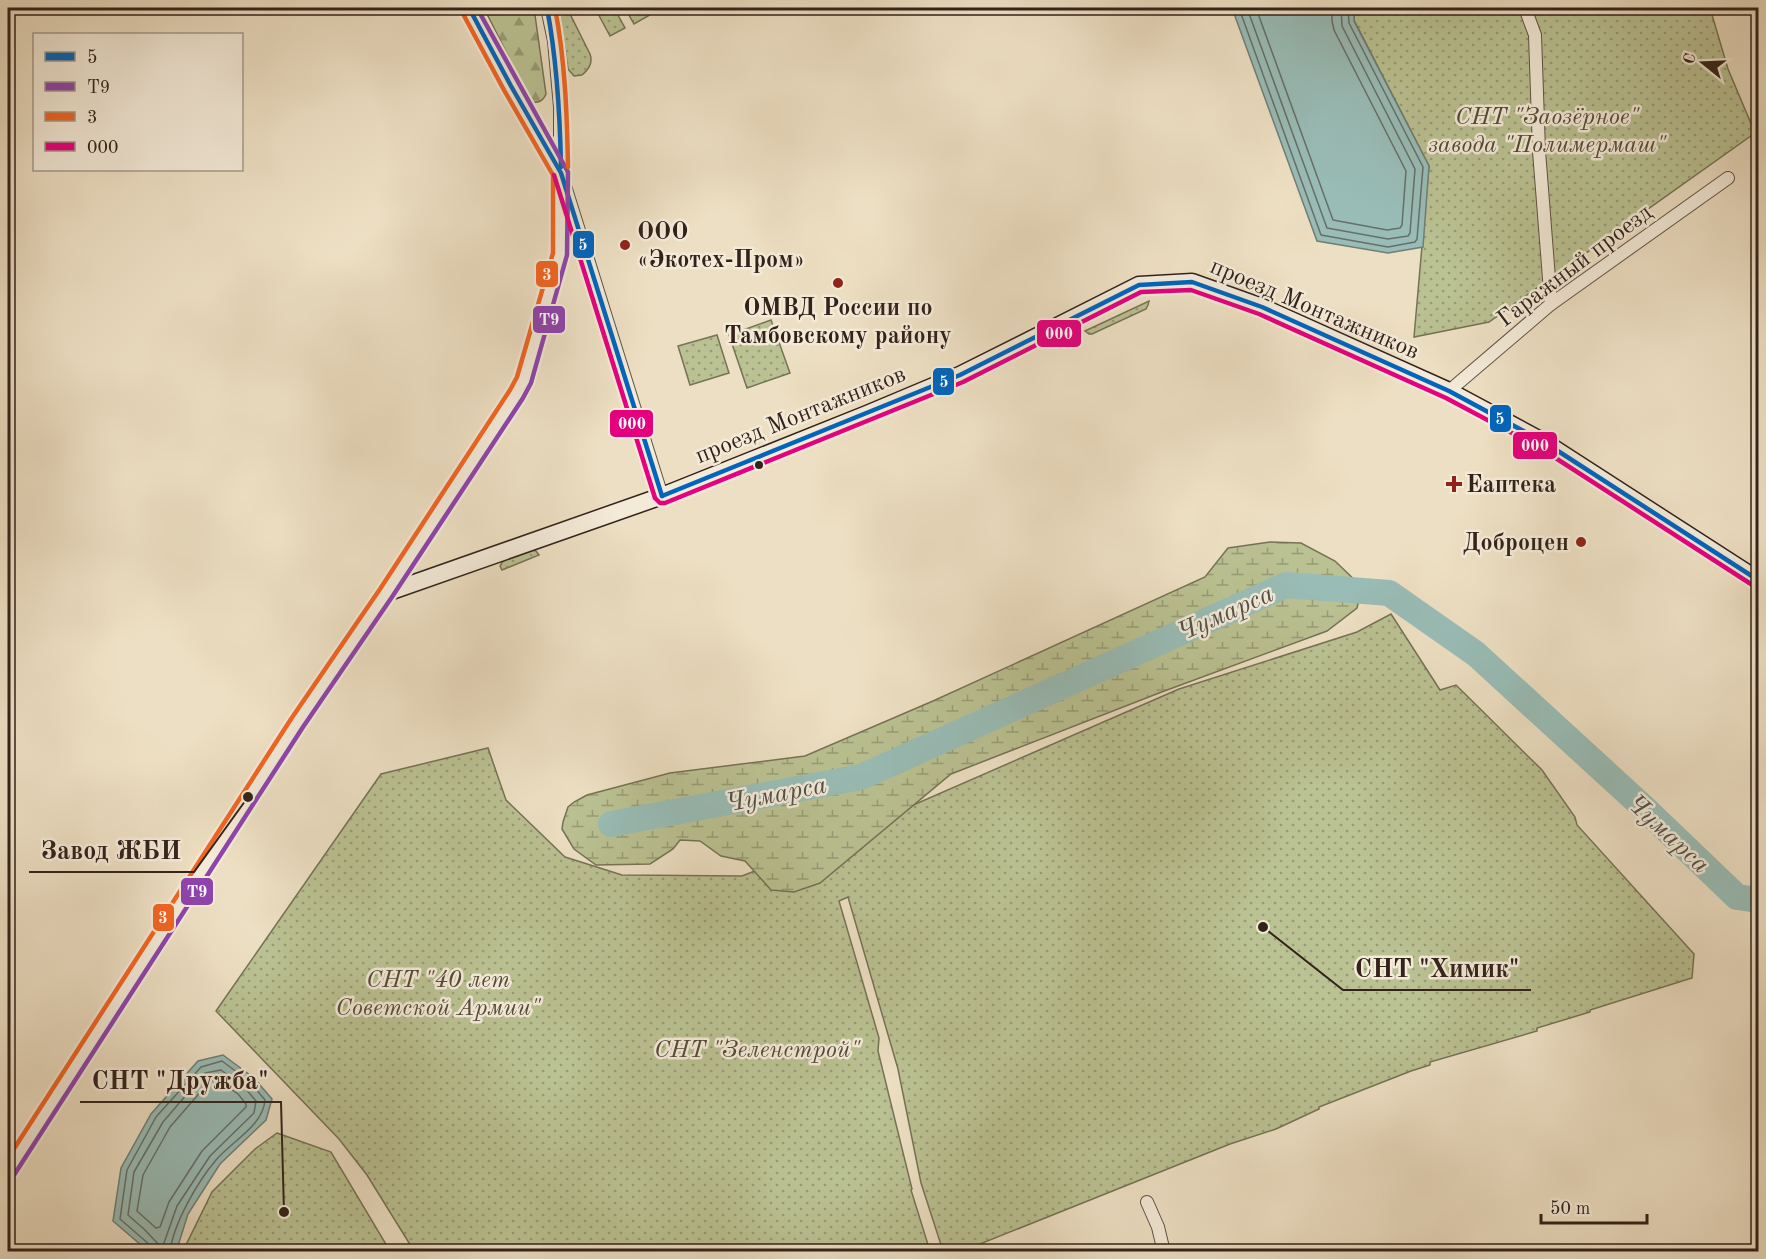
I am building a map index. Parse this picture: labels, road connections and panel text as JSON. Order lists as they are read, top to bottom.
{
  "streets": {
    "main road": ["проезд Монтажников"],
    "street": ["Гаражный проезд"]
  },
  "crossings": [
    ["Гаражный проезд", "проезд Монтажников"]
  ],
  "water": ["Чумарса"],
  "parks": ["СНТ \"Заозёрное\" завода \"Полимермаш\"", "СНТ \"40 лет Советской Армии\"", "СНТ \"Зеленстрой\""],
  "places": {
    "other": [
      "ООО «Экотех-Пром»",
      "ОМВД России по Тамбовскому району",
      "Доброцен",
      "Завод ЖБИ",
      "СНТ \"Химик\"",
      "СНТ \"Дружба\""
    ],
    "health": ["Еаптека"]
  },
  "lines": [
    "transit line 5",
    "transit line Т9",
    "transit line 3",
    "transit line 000"
  ],
  "legend": [
    "5",
    "Т9",
    "3",
    "000"
  ],
  "scale_bar": "50 m",
  "north": "left"
}
